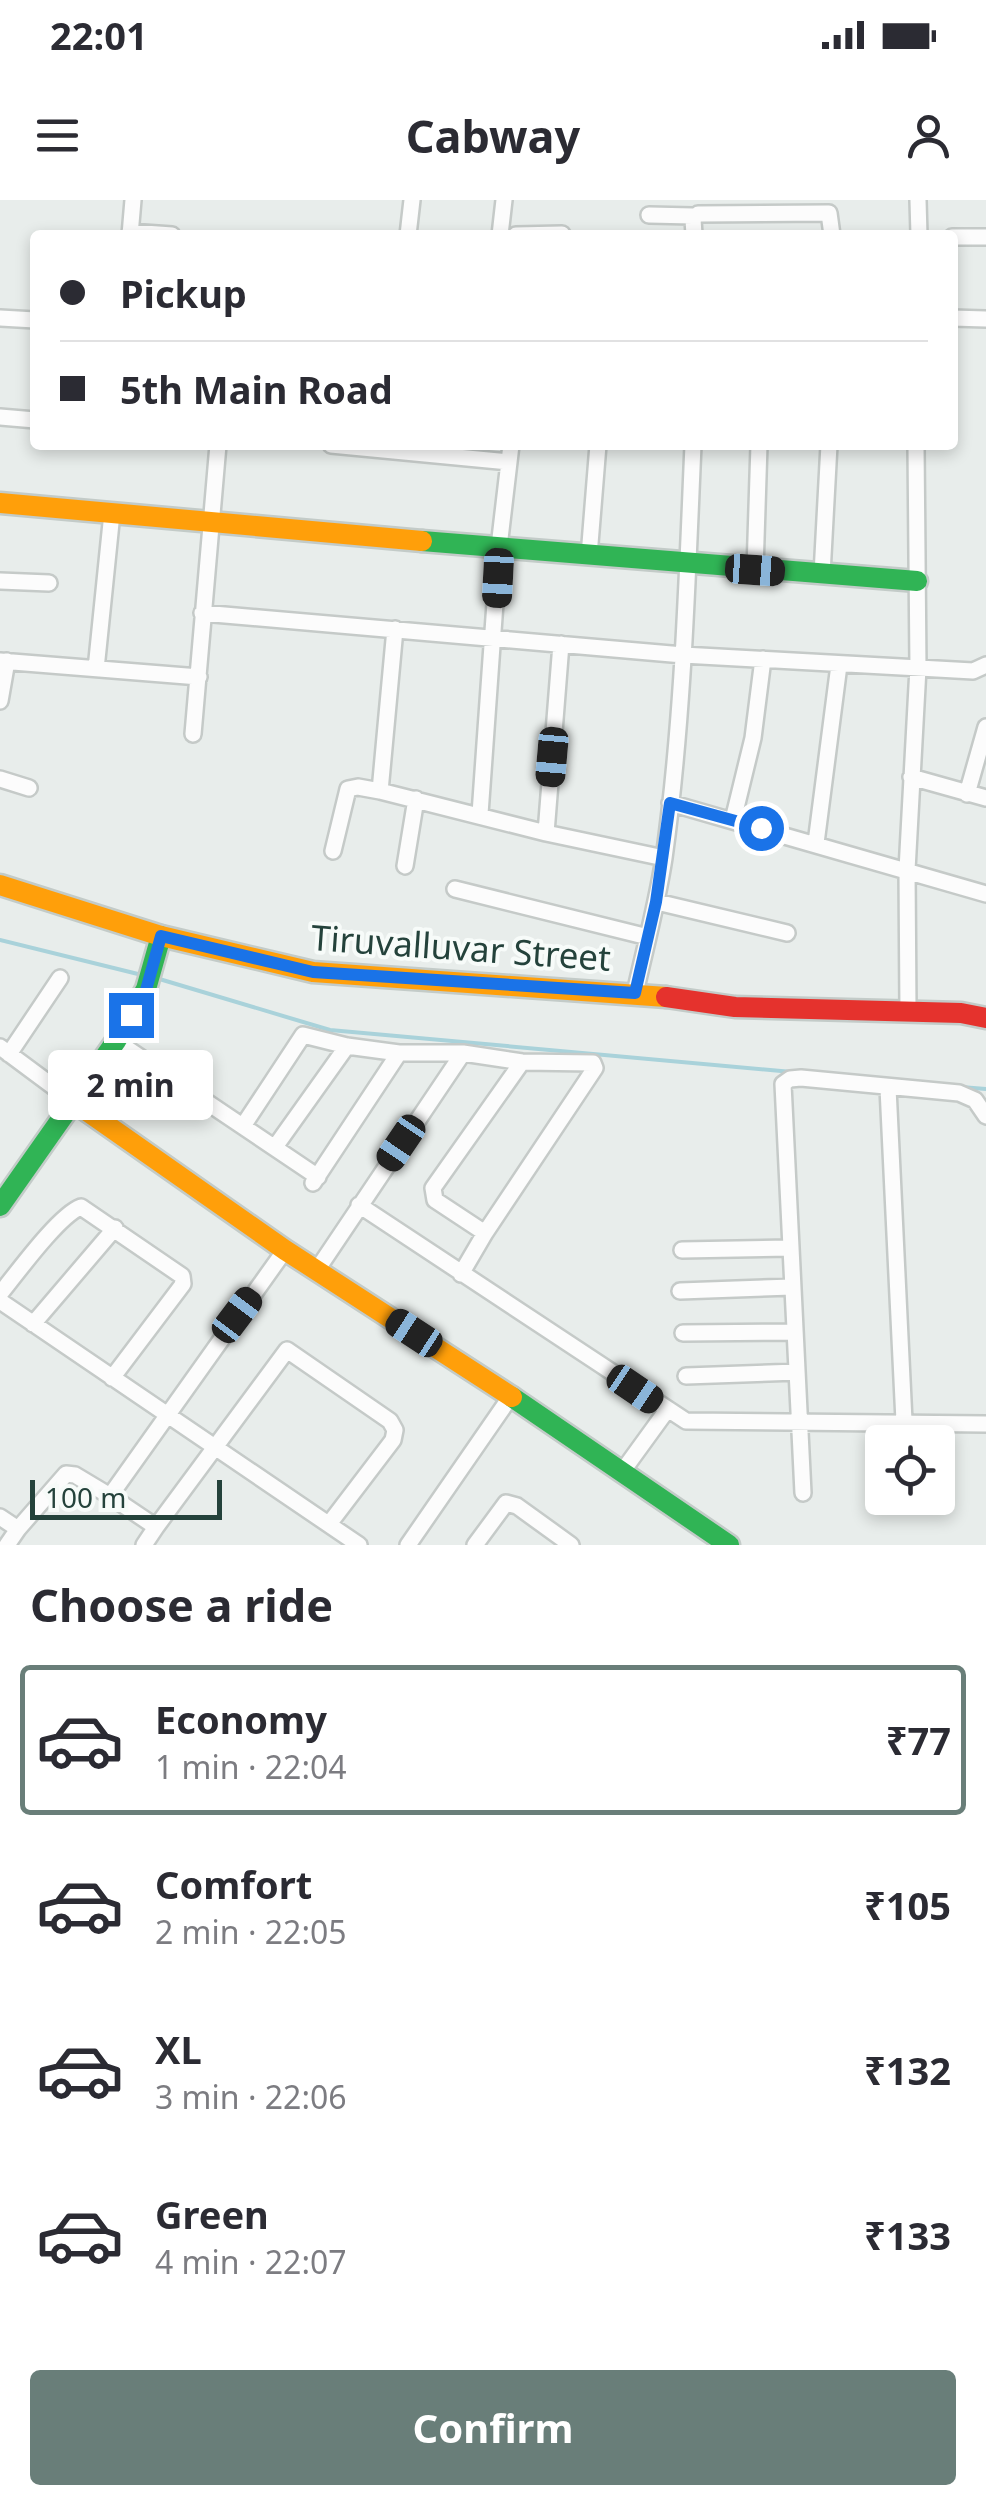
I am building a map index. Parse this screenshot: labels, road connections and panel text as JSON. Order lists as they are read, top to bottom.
{
  "streets": {
    "street": ["Tiruvalluvar Street"]
  },
  "scale_bar": "100 m",
  "page": {
    "status": "22:01",
    "header": "Cabway",
    "banner": ["Pickup", "5th Main Road"],
    "bubble": "2 min",
    "scale": "100 m",
    "heading": "Choose a ride",
    "list": [
      {
        "name": "Economy",
        "note": "1 min · 22:04",
        "value": "₹77"
      },
      {
        "name": "Comfort",
        "note": "2 min · 22:05",
        "value": "₹105"
      },
      {
        "name": "XL",
        "note": "3 min · 22:06",
        "value": "₹132"
      },
      {
        "name": "Green",
        "note": "4 min · 22:07",
        "value": "₹133"
      }
    ],
    "buttons": "Confirm"
  }
}
